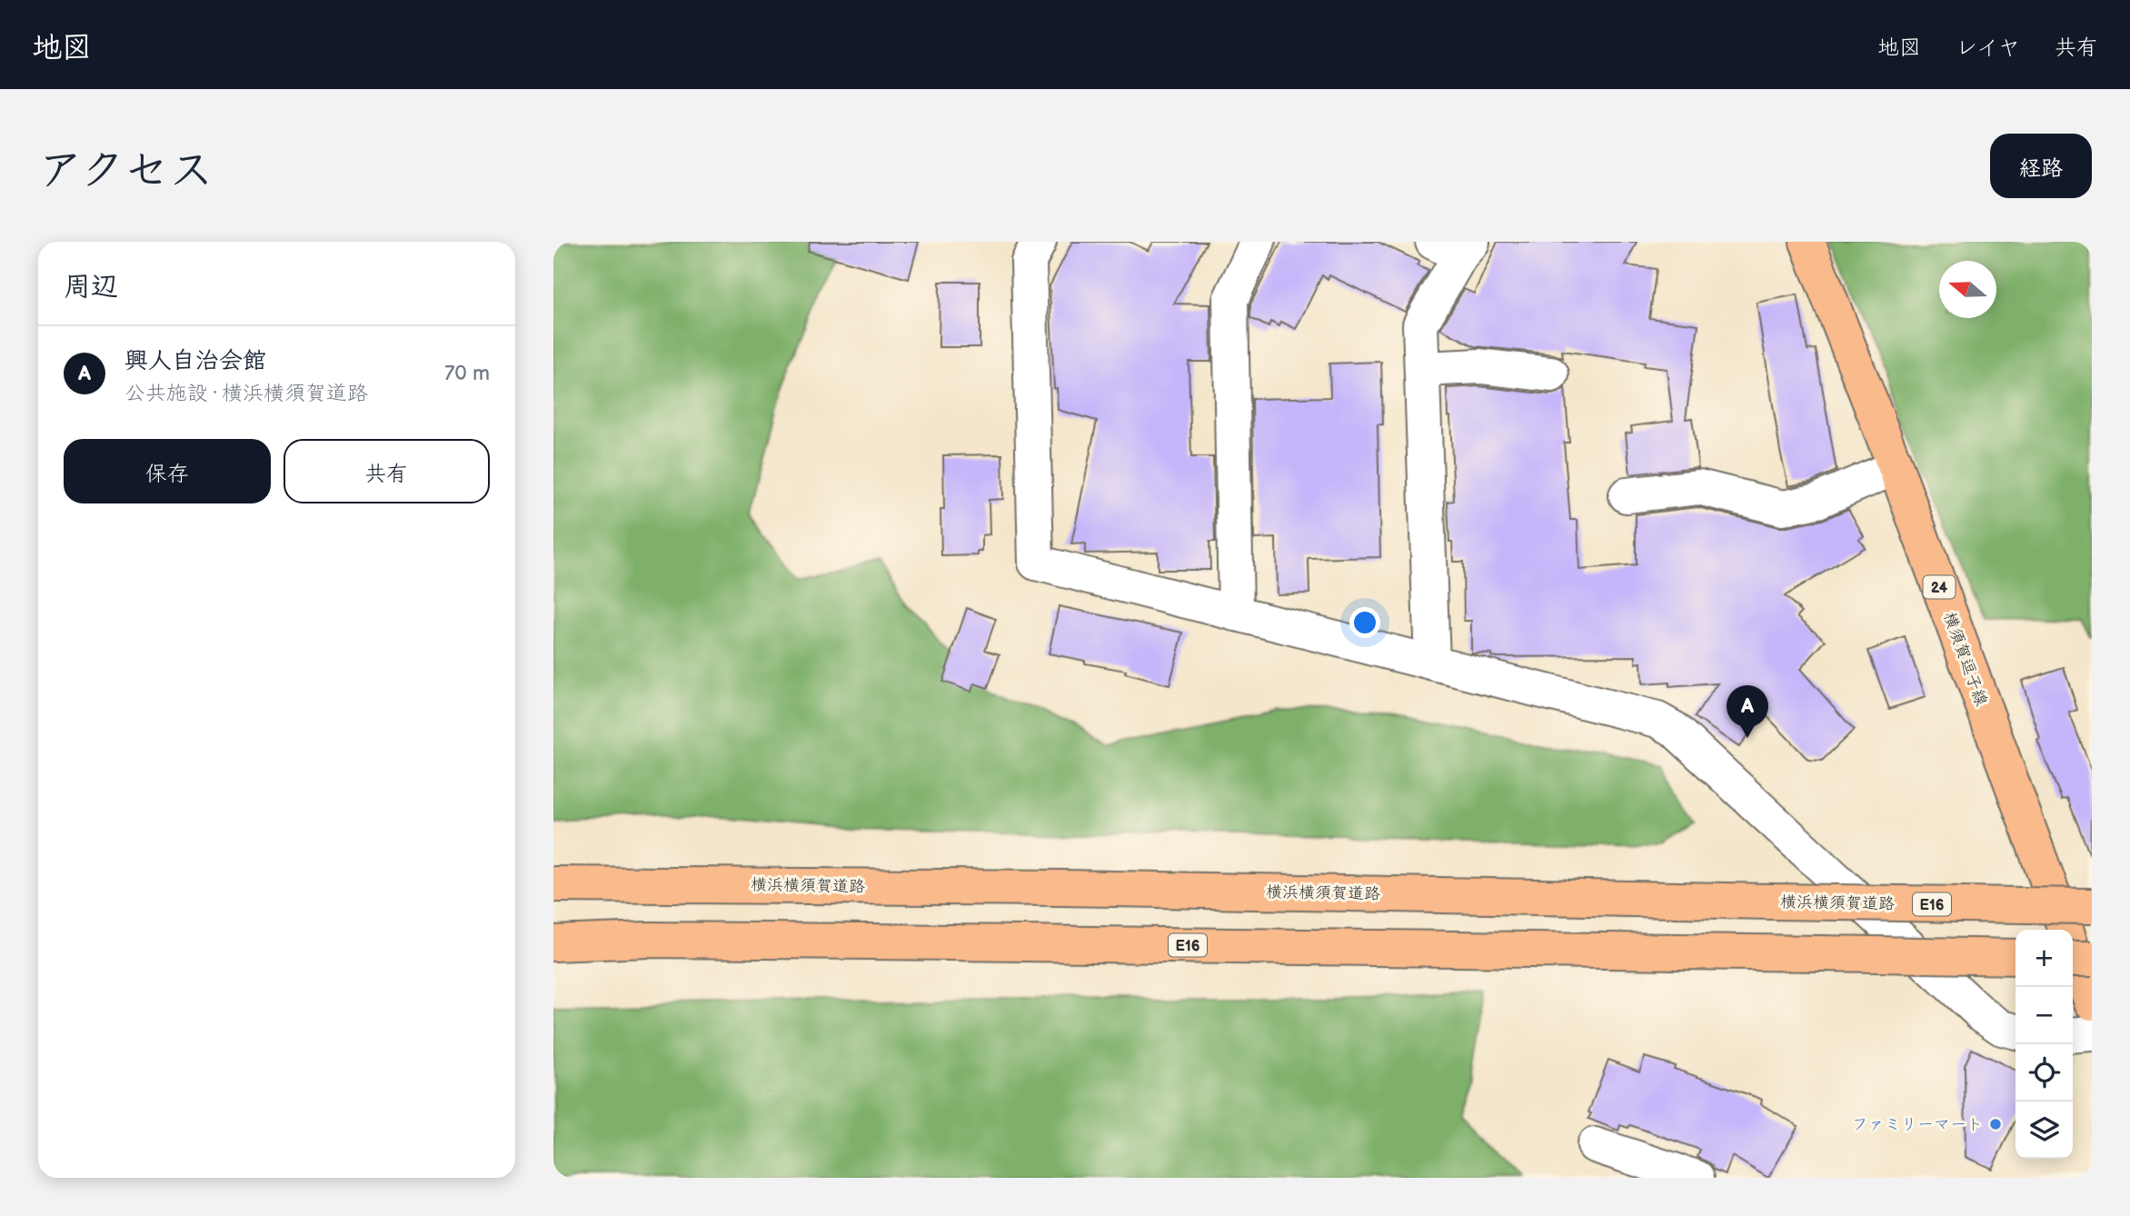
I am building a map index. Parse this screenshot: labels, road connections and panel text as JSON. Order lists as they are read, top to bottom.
{
  "streets": {
    "main road": [
      "24",
      "横須賀逗子線",
      "横浜横須賀道路",
      "E16"
    ]
  },
  "places": ["ファミリーマート"],
  "north": "left",
  "page": {
    "header": "地図",
    "nav": ["地図", "レイヤ", "共有"],
    "title": "アクセス",
    "buttons": [
      "経路",
      ["保存", "共有"]
    ],
    "heading": "周辺",
    "list": [
      {
        "mark": "A",
        "name": "興人自治会館",
        "note": "公共施設 · 横浜横須賀道路",
        "value": "70 m"
      }
    ],
    "pins": "A",
    "map_buttons": ["+", "−"]
  }
}
